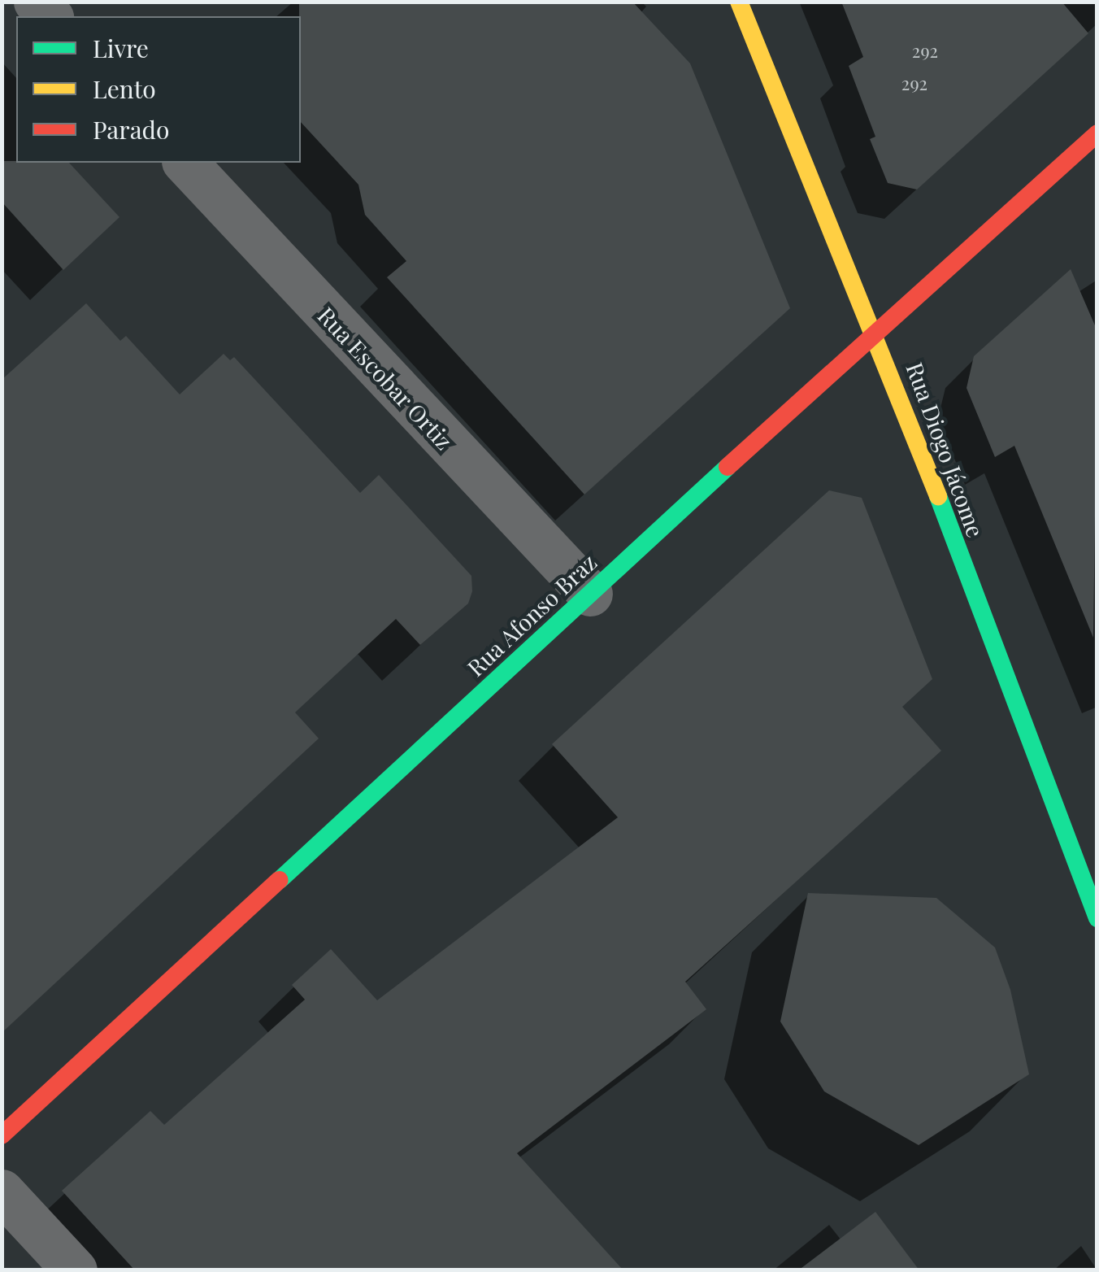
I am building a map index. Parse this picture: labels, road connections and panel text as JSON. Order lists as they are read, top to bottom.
{
  "streets": {
    "street": ["Rua Escobar Ortiz", "Rua Diogo Jácome", "Rua Afonso Braz"]
  },
  "crossings": [
    ["Rua Escobar Ortiz", "Rua Afonso Braz"],
    ["Rua Diogo Jácome", "Rua Afonso Braz"]
  ],
  "house_numbers": ["292", "292"],
  "legend": ["Livre", "Lento", "Parado"]
}
